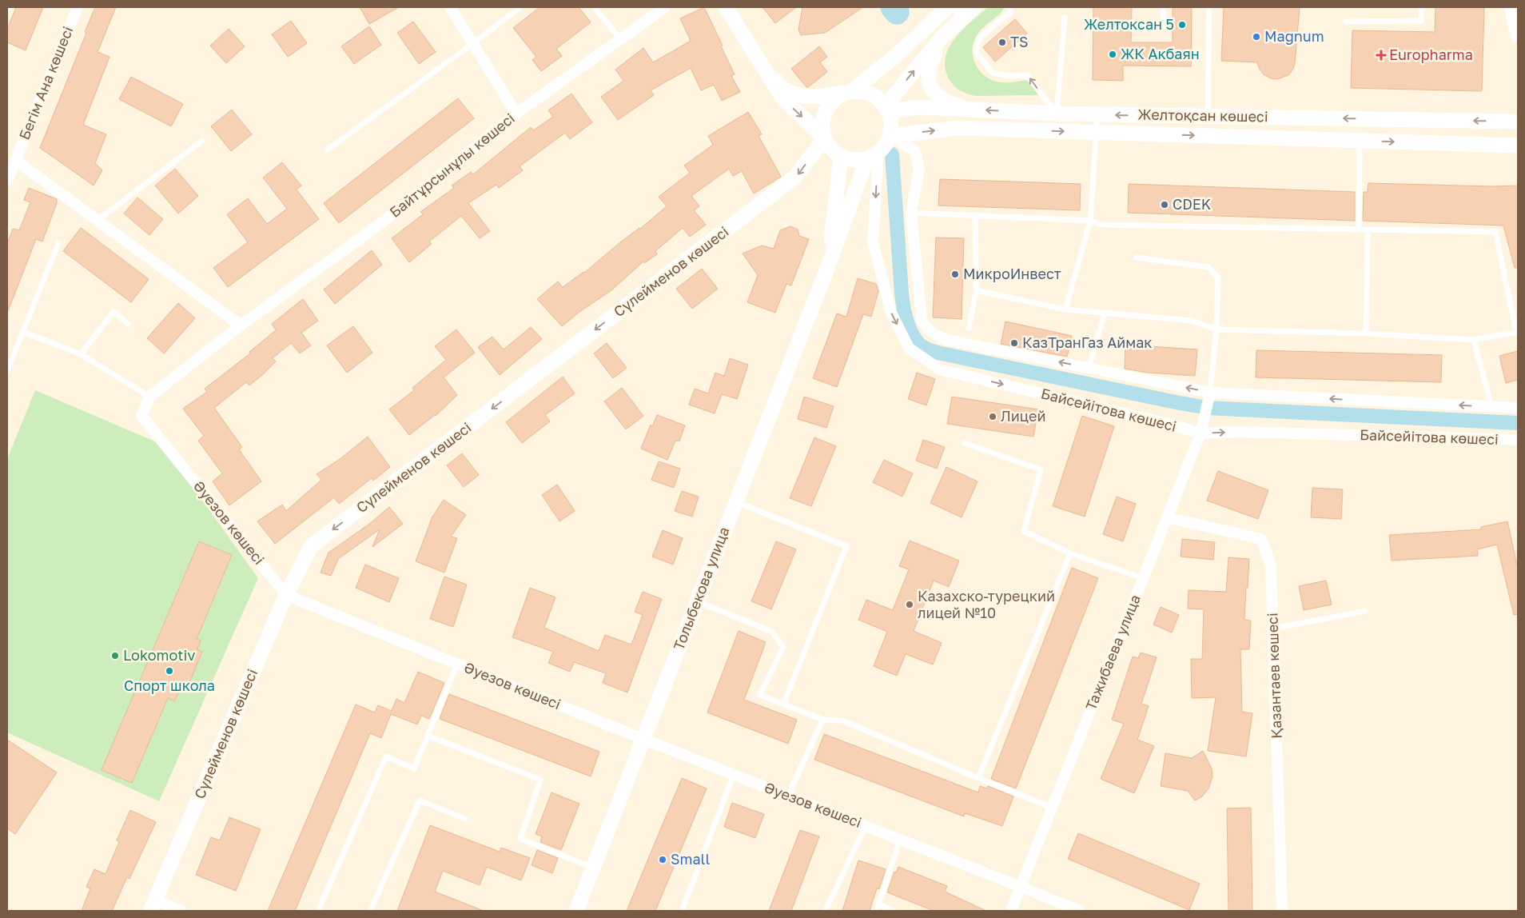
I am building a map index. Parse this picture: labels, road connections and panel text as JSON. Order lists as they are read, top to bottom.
{
  "streets": {
    "street": [
      "Бегім Ана көшесі",
      "Желтоқсан көшесі",
      "Байтұрсынұлы көшесі",
      "Сүлейменов көшесі",
      "Байсейітова көшесі",
      "Әуезов көшесі",
      "Толыбекова улица",
      "Тажибаева улица",
      "Қазантаев көшесі"
    ]
  },
  "crossings": [
    ["Желтоқсан көшесі", "Сүлейменов көшесі"],
    ["Желтоқсан көшесі", "Байсейітова көшесі"],
    ["Байтұрсынұлы көшесі", "Әуезов көшесі"],
    ["Сүлейменов көшесі", "Байсейітова көшесі"],
    ["Сүлейменов көшесі", "Әуезов көшесі"],
    ["Байсейітова көшесі", "Тажибаева улица"],
    ["Әуезов көшесі", "Толыбекова улица"],
    ["Әуезов көшесі", "Тажибаева улица"],
    ["Тажибаева улица", "Қазантаев көшесі"]
  ],
  "one_way": ["Сүлейменов көшесі"],
  "places": {
    "other": [
      "Желтоксан 5",
      "Magnum",
      "TS",
      "ЖК Акбаян",
      "CDEK",
      "МикроИнвест",
      "КазТранГаз Аймак",
      "Лицей",
      "Казахско-турецкий лицей №10",
      "Lokomotiv",
      "Спорт школа",
      "Small"
    ],
    "health": ["Europharma"]
  }
}
